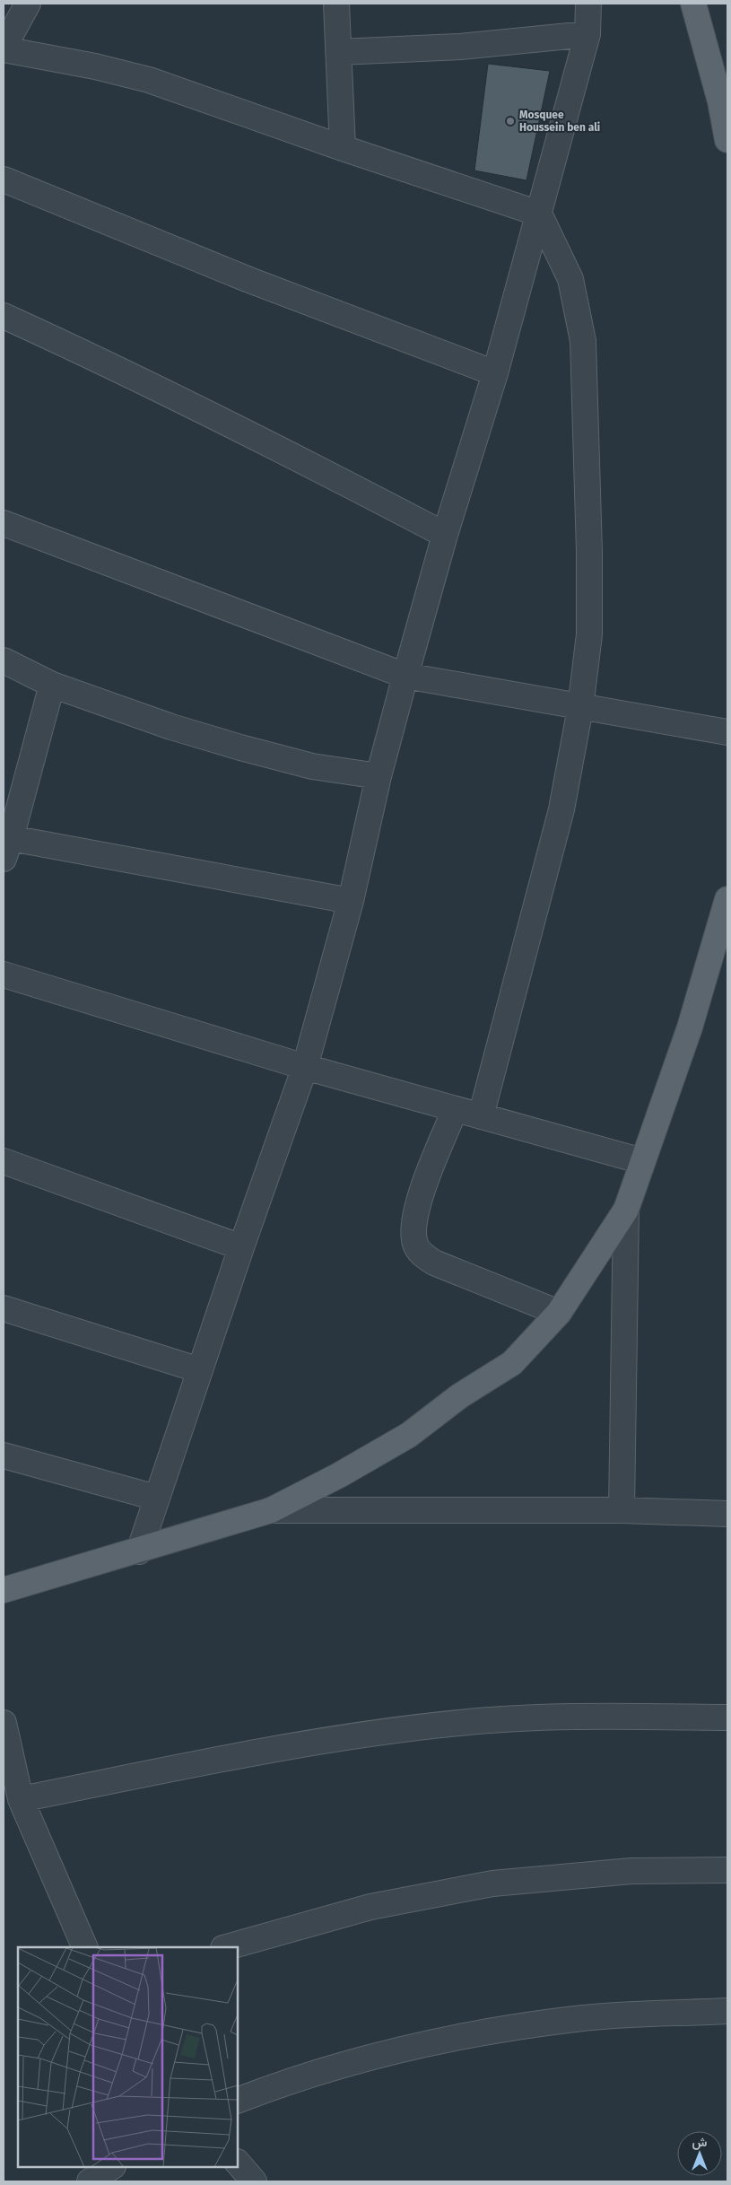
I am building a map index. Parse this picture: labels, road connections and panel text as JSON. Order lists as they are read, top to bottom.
{
  "places": ["Mosquee Houssein ben ali"],
  "north": "top"
}
